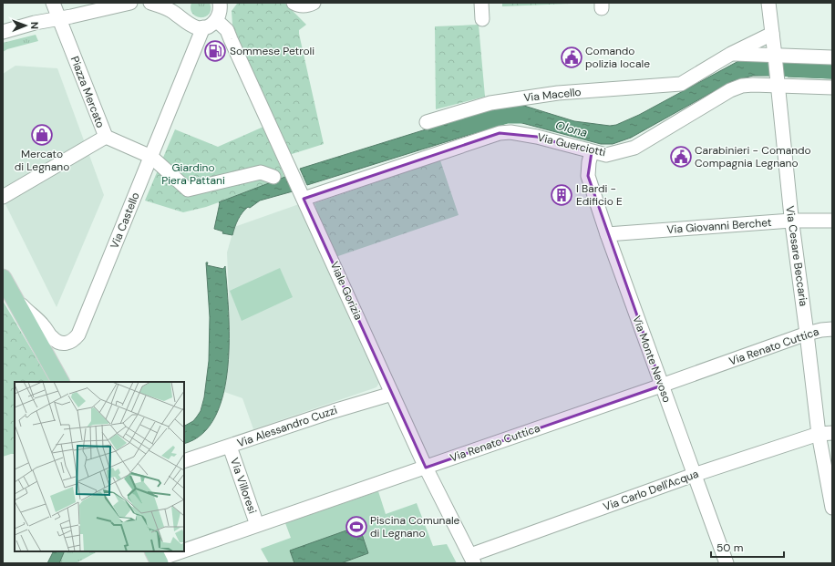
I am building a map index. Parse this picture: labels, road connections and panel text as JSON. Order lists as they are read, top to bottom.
{
  "streets": {
    "street": [
      "Piazza Mercato",
      "Via Macello",
      "Via Guerciotti",
      "Via Castello",
      "Via Giovanni Berchet",
      "Via Cesare Beccaria",
      "Viale Gorizia",
      "Via Renato Cuttica",
      "Via Monte Nevoso",
      "Via Alessandro Cuzzi",
      "Via Villoresi",
      "Via Carlo Dell'Acqua"
    ]
  },
  "crossings": [
    ["Via Guerciotti", "Via Cesare Beccaria"],
    ["Via Guerciotti", "Viale Gorizia"],
    ["Via Guerciotti", "Via Monte Nevoso"],
    ["Via Giovanni Berchet", "Via Cesare Beccaria"],
    ["Via Giovanni Berchet", "Via Monte Nevoso"],
    ["Via Cesare Beccaria", "Via Renato Cuttica"],
    ["Via Cesare Beccaria", "Via Carlo Dell'Acqua"],
    ["Viale Gorizia", "Via Renato Cuttica"],
    ["Viale Gorizia", "Via Alessandro Cuzzi"],
    ["Viale Gorizia", "Via Carlo Dell'Acqua"],
    ["Via Renato Cuttica", "Via Monte Nevoso"],
    ["Via Renato Cuttica", "Via Villoresi"],
    ["Via Monte Nevoso", "Via Carlo Dell'Acqua"],
    ["Via Alessandro Cuzzi", "Via Villoresi"]
  ],
  "water": ["Olona"],
  "parks": ["Giardino Piera Pattani"],
  "places": {
    "fuel station": ["Sommese Petroli"],
    "public building": ["Comando polizia locale", "Carabinieri - Comando Compagnia Legnano"],
    "shop": ["Mercato di Legnano"],
    "building": ["I Bardi - Edificio E"],
    "sports": ["Piscina Comunale di Legnano"]
  },
  "scale_bar": "50 m",
  "north": "right"
}
